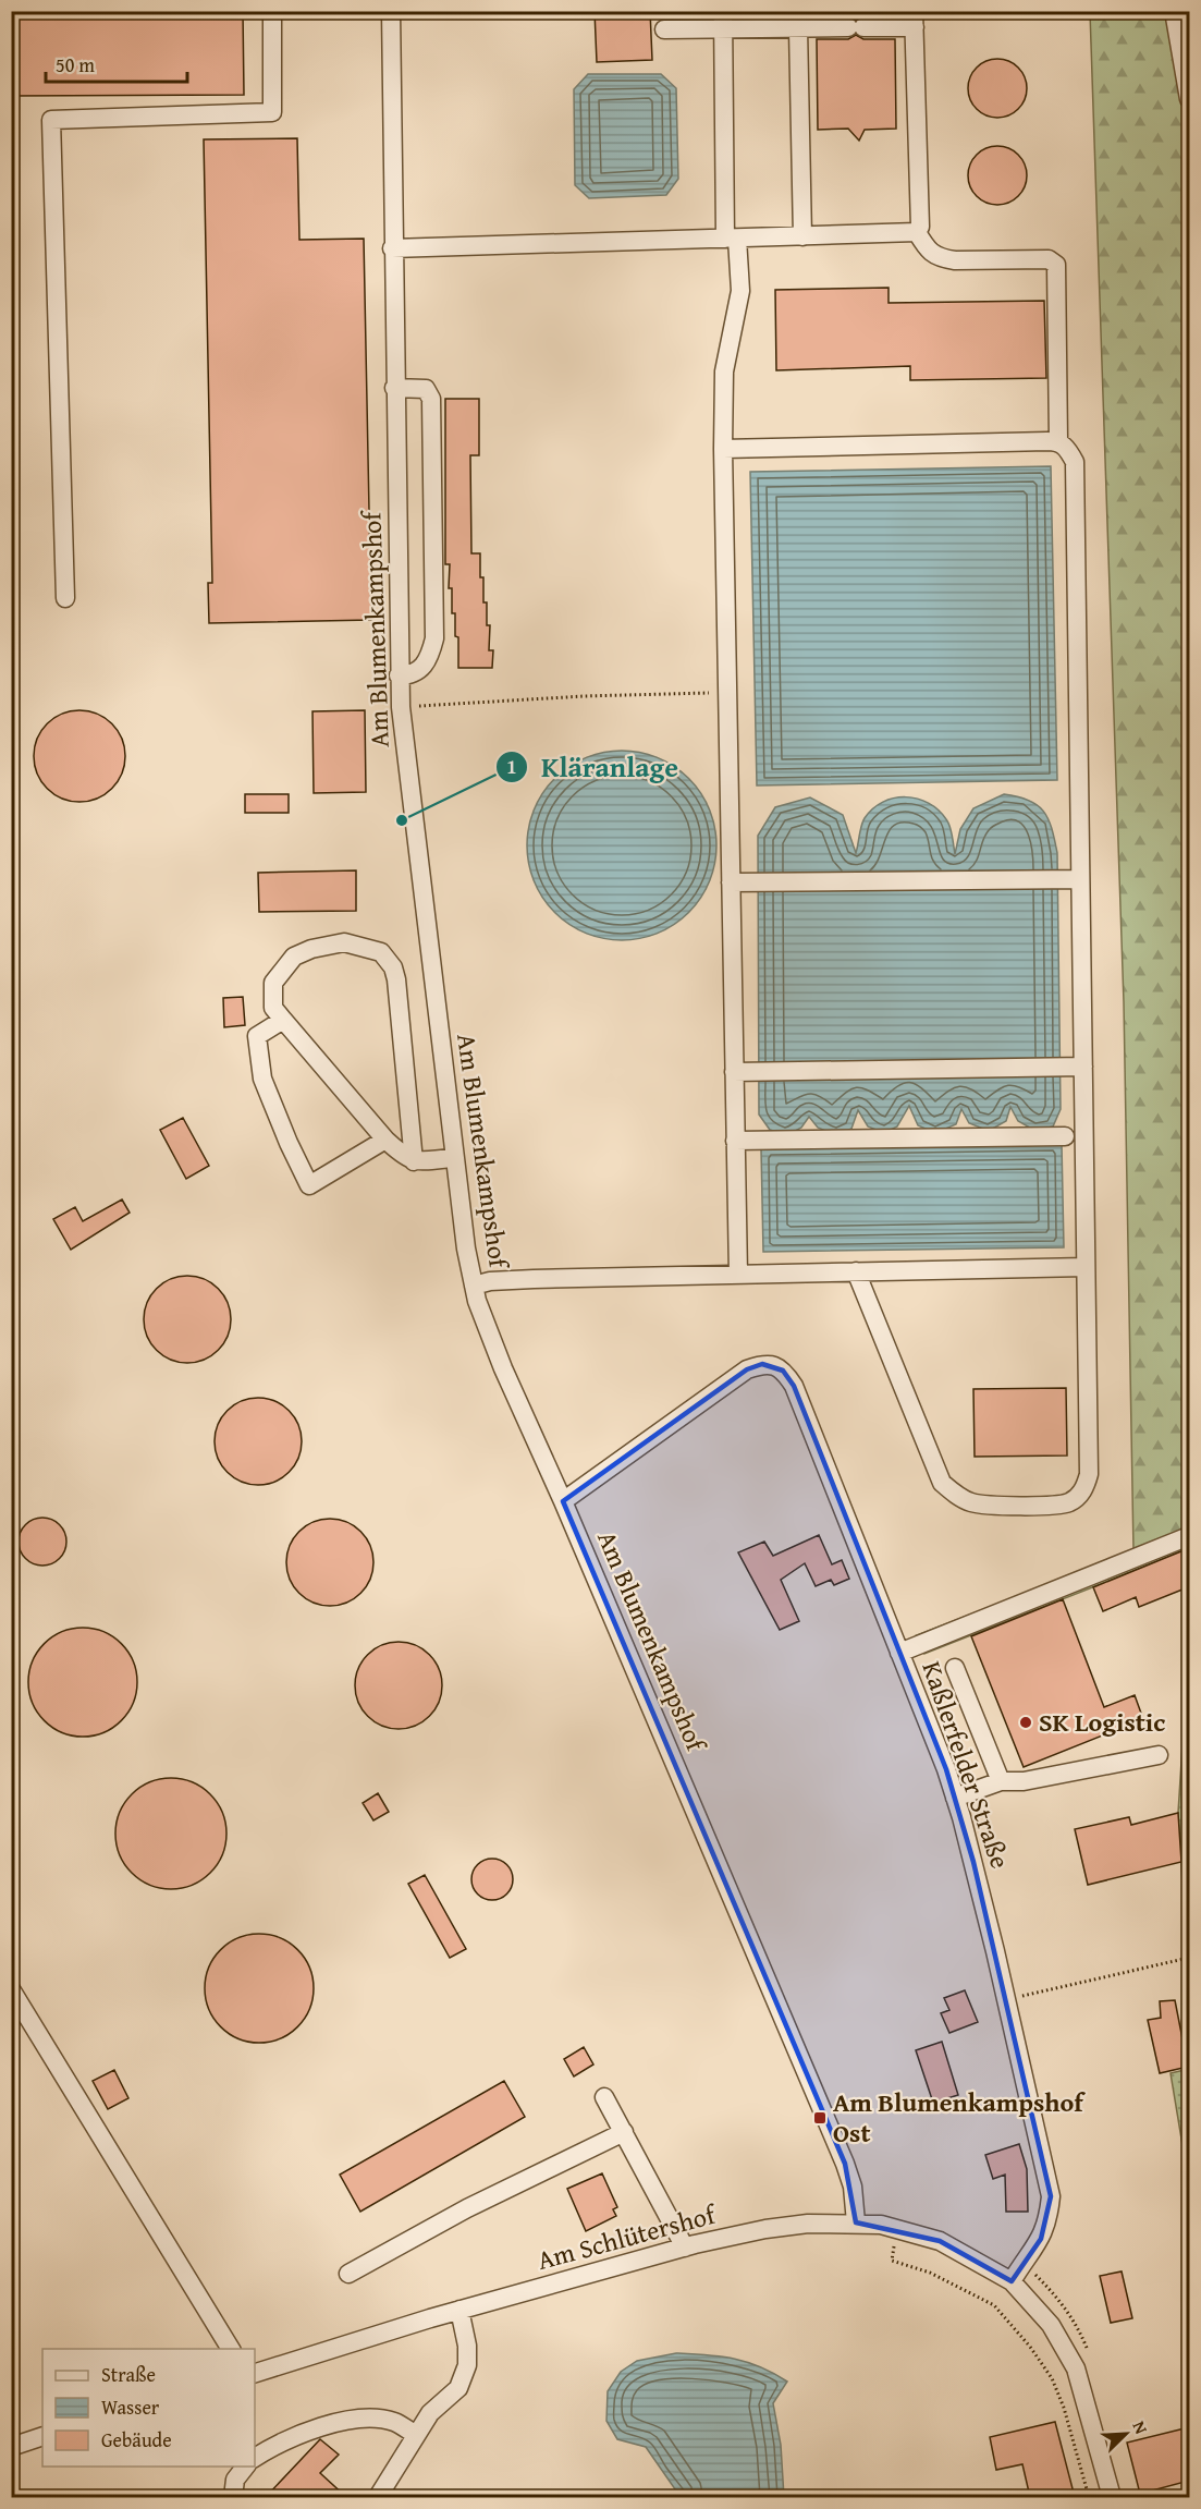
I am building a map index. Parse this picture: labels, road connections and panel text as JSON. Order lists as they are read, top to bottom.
{
  "streets": {
    "street": ["Am Blumenkampshof", "Kaßlerfelder Straße", "Am Schlütershof"]
  },
  "crossings": [
    ["Am Blumenkampshof", "Kaßlerfelder Straße"],
    ["Am Blumenkampshof", "Am Schlütershof"],
    ["Kaßlerfelder Straße", "Am Schlütershof"]
  ],
  "places": {
    "other": ["Kläranlage", "SK Logistic"],
    "transit": ["Am Blumenkampshof Ost"]
  },
  "legend": ["Straße", "Wasser", "Gebäude"],
  "scale_bar": "50 m",
  "north": "top right"
}
